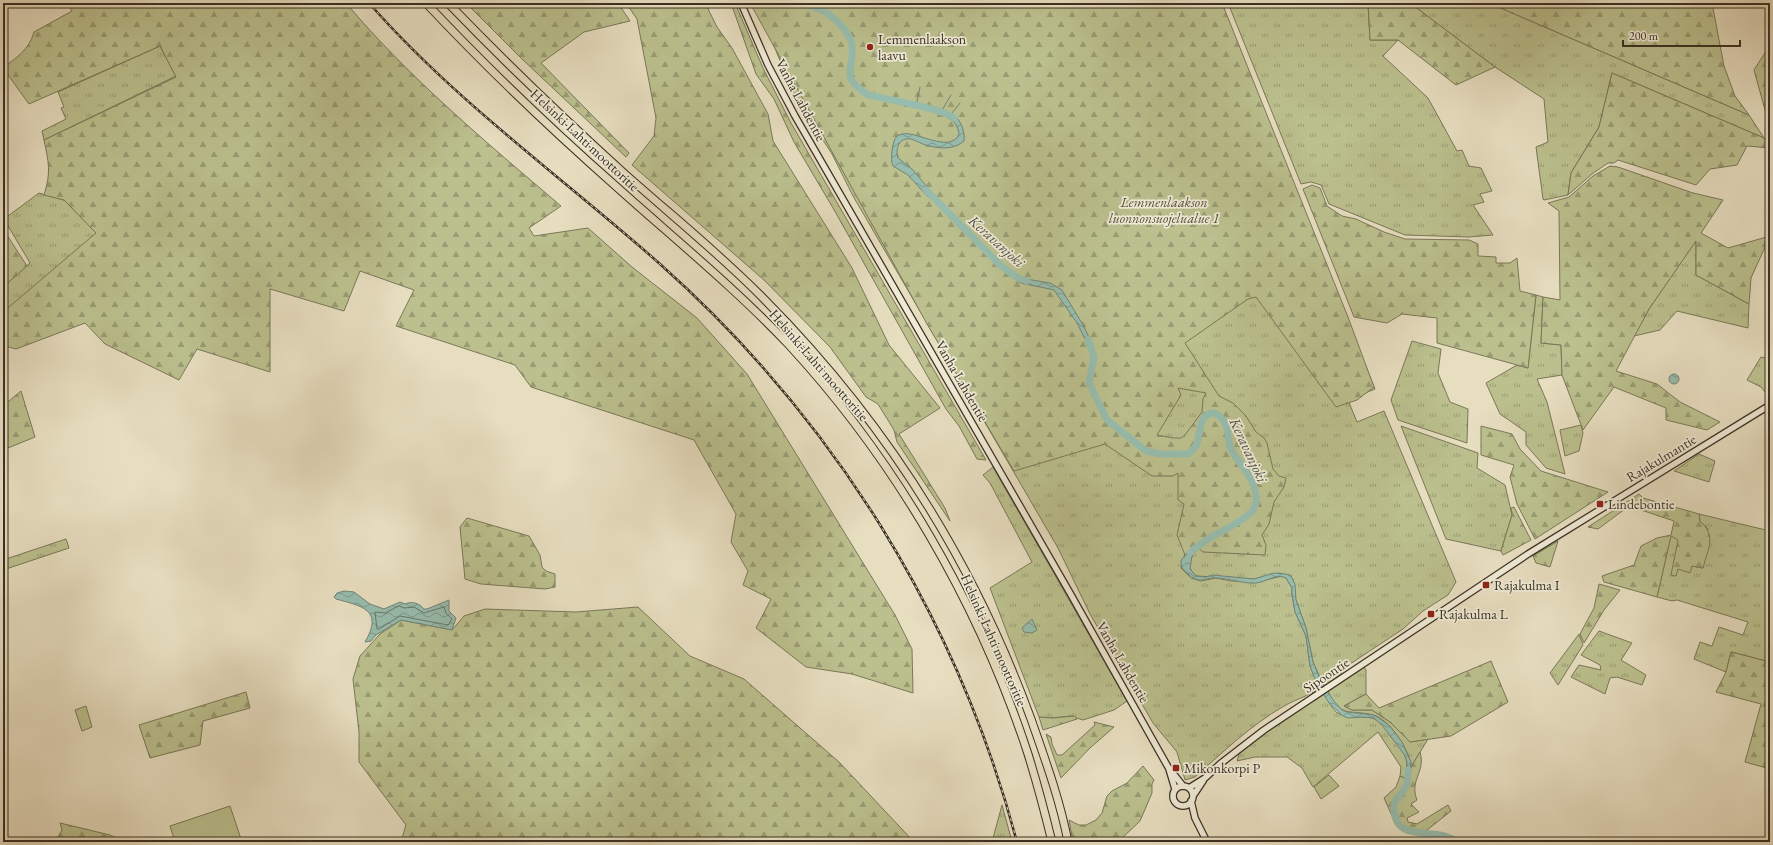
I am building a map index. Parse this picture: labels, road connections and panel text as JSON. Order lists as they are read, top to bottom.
{
  "streets": {
    "highway": ["Helsinki-Lahti moottoritie"],
    "main road": ["Vanha Lahdentie", "Rajakulmantie", "Sipoontie"]
  },
  "crossings": [
    ["Vanha Lahdentie", "Sipoontie"],
    ["Rajakulmantie", "Sipoontie"]
  ],
  "water": ["Keravanjoki"],
  "parks": ["Lemmenlaakson luonnonsuojelualue 1"],
  "places": {
    "other": ["Lemmenlaakson laavu"],
    "transit": [
      "Lindebontie",
      "Rajakulma I",
      "Rajakulma L",
      "Mikonkorpi P"
    ]
  },
  "scale_bar": "200 m"
}
